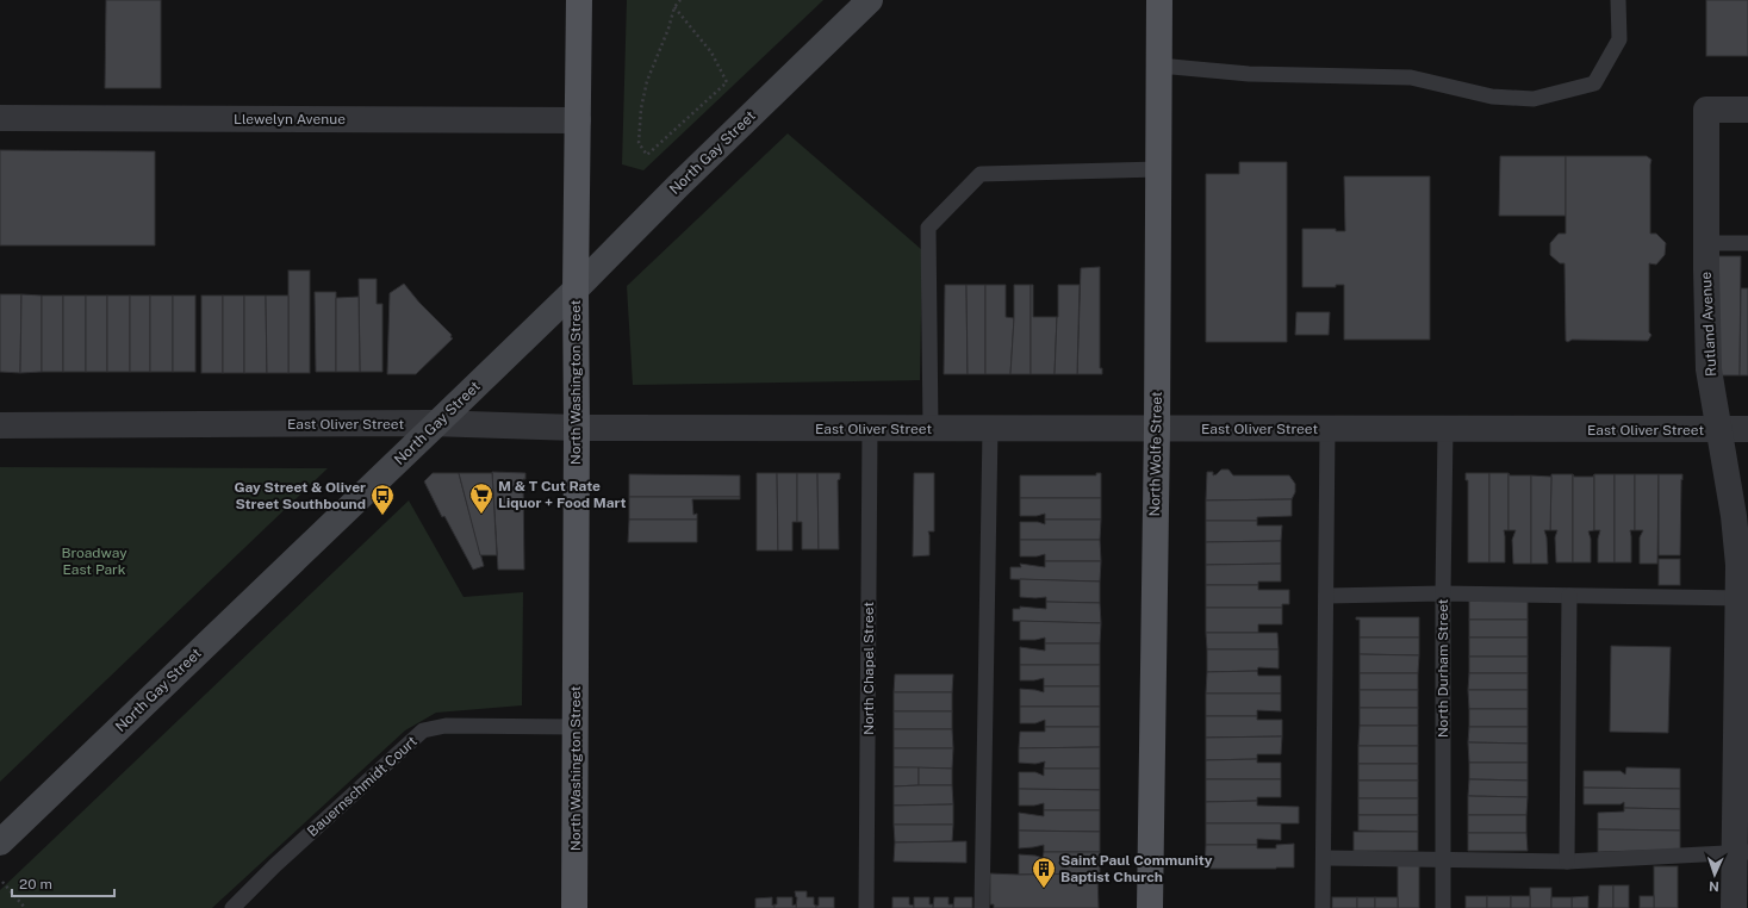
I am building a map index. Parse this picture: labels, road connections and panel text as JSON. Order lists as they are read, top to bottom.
{
  "streets": {
    "main road": ["North Gay Street", "North Washington Street", "North Wolfe Street"],
    "street": ["Llewelyn Avenue", "Rutland Avenue", "East Oliver Street"],
    "lane": ["North Chapel Street", "North Durham Street", "Bauernschmidt Court"]
  },
  "crossings": [
    ["Llewelyn Avenue", "North Washington Street"],
    ["North Gay Street", "North Washington Street"],
    ["North Gay Street", "East Oliver Street"],
    ["Rutland Avenue", "East Oliver Street"],
    ["North Washington Street", "East Oliver Street"],
    ["North Washington Street", "Bauernschmidt Court"],
    ["East Oliver Street", "North Wolfe Street"],
    ["East Oliver Street", "North Chapel Street"],
    ["East Oliver Street", "North Durham Street"]
  ],
  "parks": ["Broadway East Park"],
  "places": {
    "supermarket": ["M & T Cut Rate Liquor + Food Mart"],
    "bus stop": ["Gay Street & Oliver Street Southbound"],
    "building": ["Saint Paul Community Baptist Church"]
  },
  "scale_bar": "20 m",
  "north": "bottom"
}
